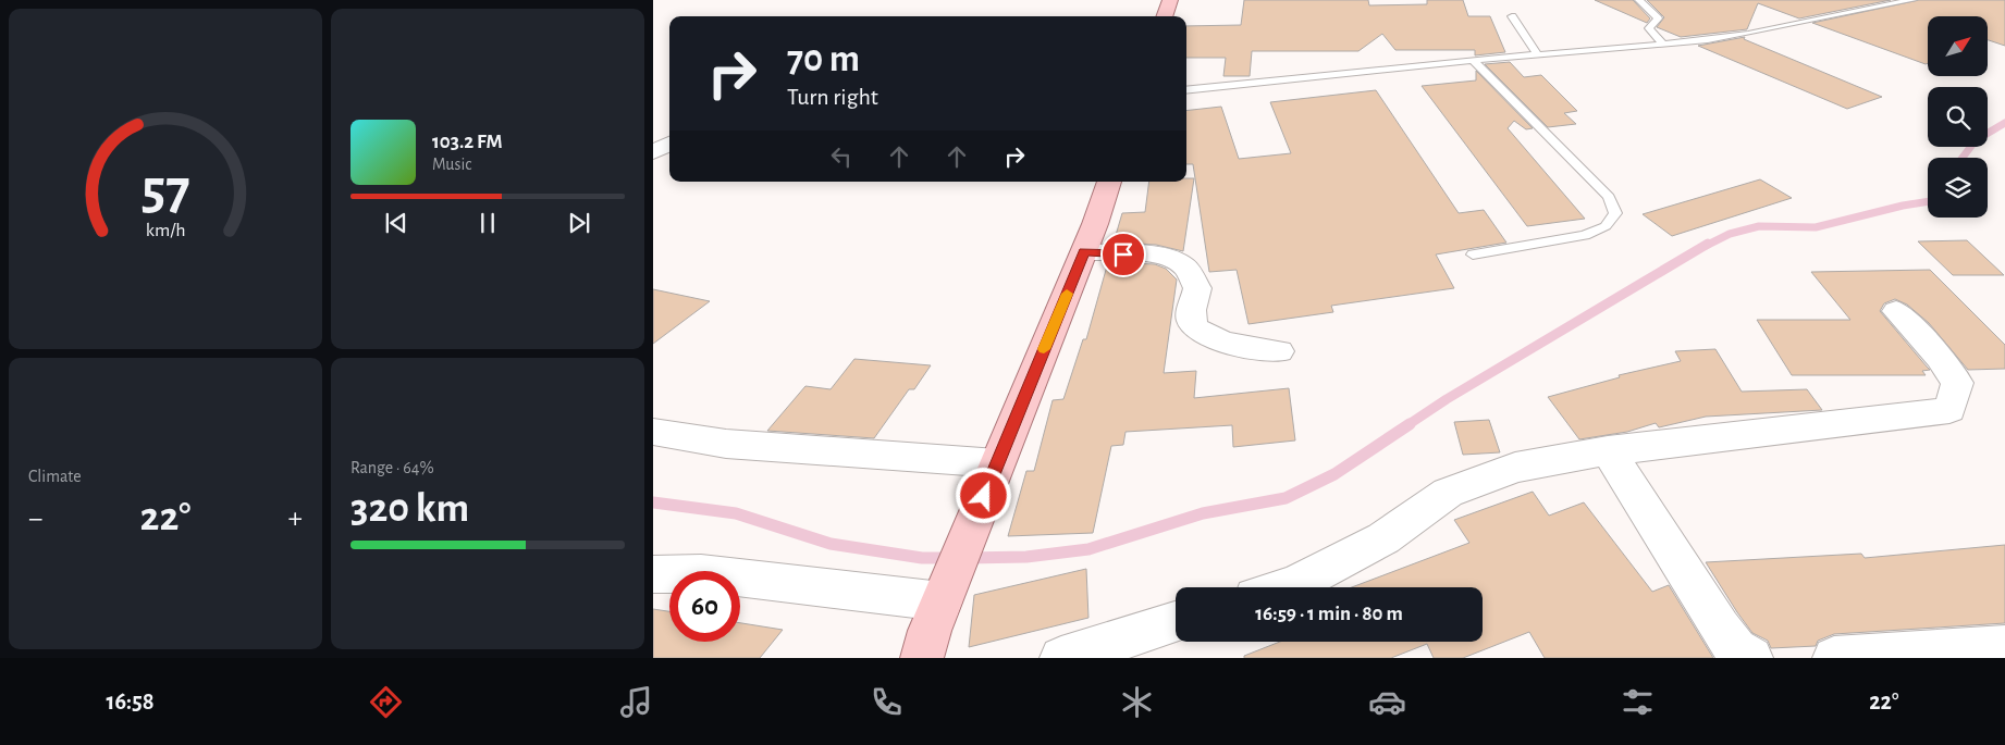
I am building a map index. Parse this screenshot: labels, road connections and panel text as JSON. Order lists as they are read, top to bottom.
{
  "north": "top right",
  "page": {
    "turn": ["70 m", "Turn right"],
    "song": ["103.2 FM", "Music"],
    "tile": [
      "Climate",
      ["Range · 64%", "320 km"]
    ],
    "heat": ["−", "22°", "+"],
    "limit": "60",
    "trip": "16:59 · 1 min · 80 m",
    "tabs": ["16:58", "22°"],
    "gauge": ["57", "km/h"]
  }
}
